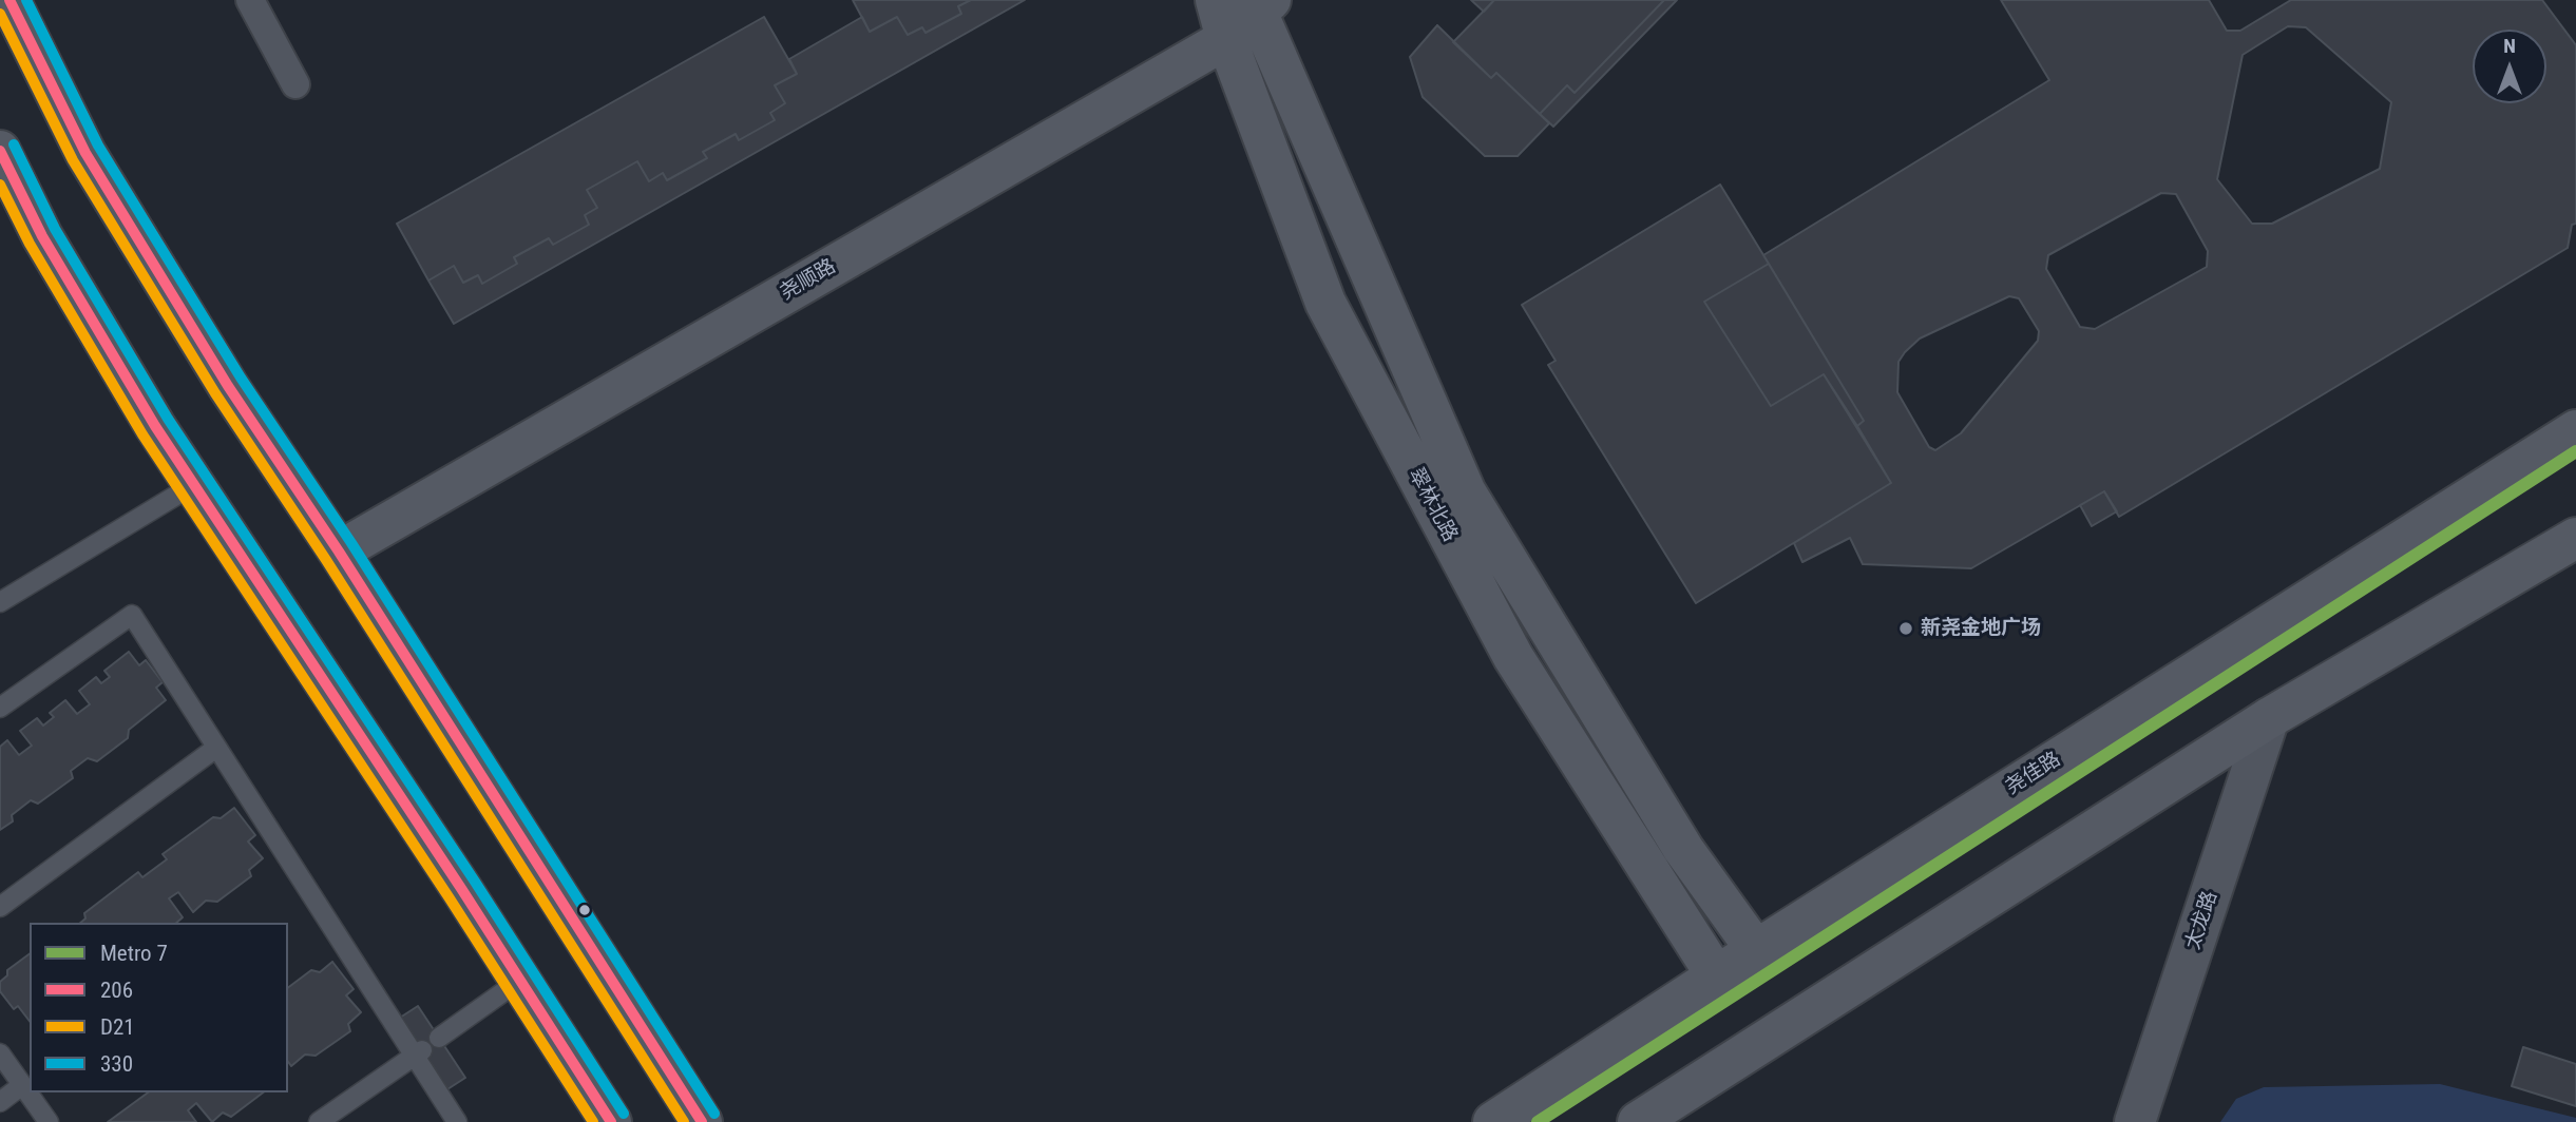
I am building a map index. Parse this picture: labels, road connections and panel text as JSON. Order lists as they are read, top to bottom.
{
  "streets": {
    "main road": ["尧顺路", "翠林北路", "尧佳路"],
    "street": ["太龙路"]
  },
  "crossings": [
    ["尧顺路", "翠林北路"],
    ["翠林北路", "尧佳路"]
  ],
  "places": ["新尧金地广场"],
  "lines": [
    "transit line 206",
    "transit line 330",
    "transit line D21",
    "metro line 7"
  ],
  "legend": [
    "Metro 7",
    "206",
    "D21",
    "330"
  ],
  "north": "top"
}
